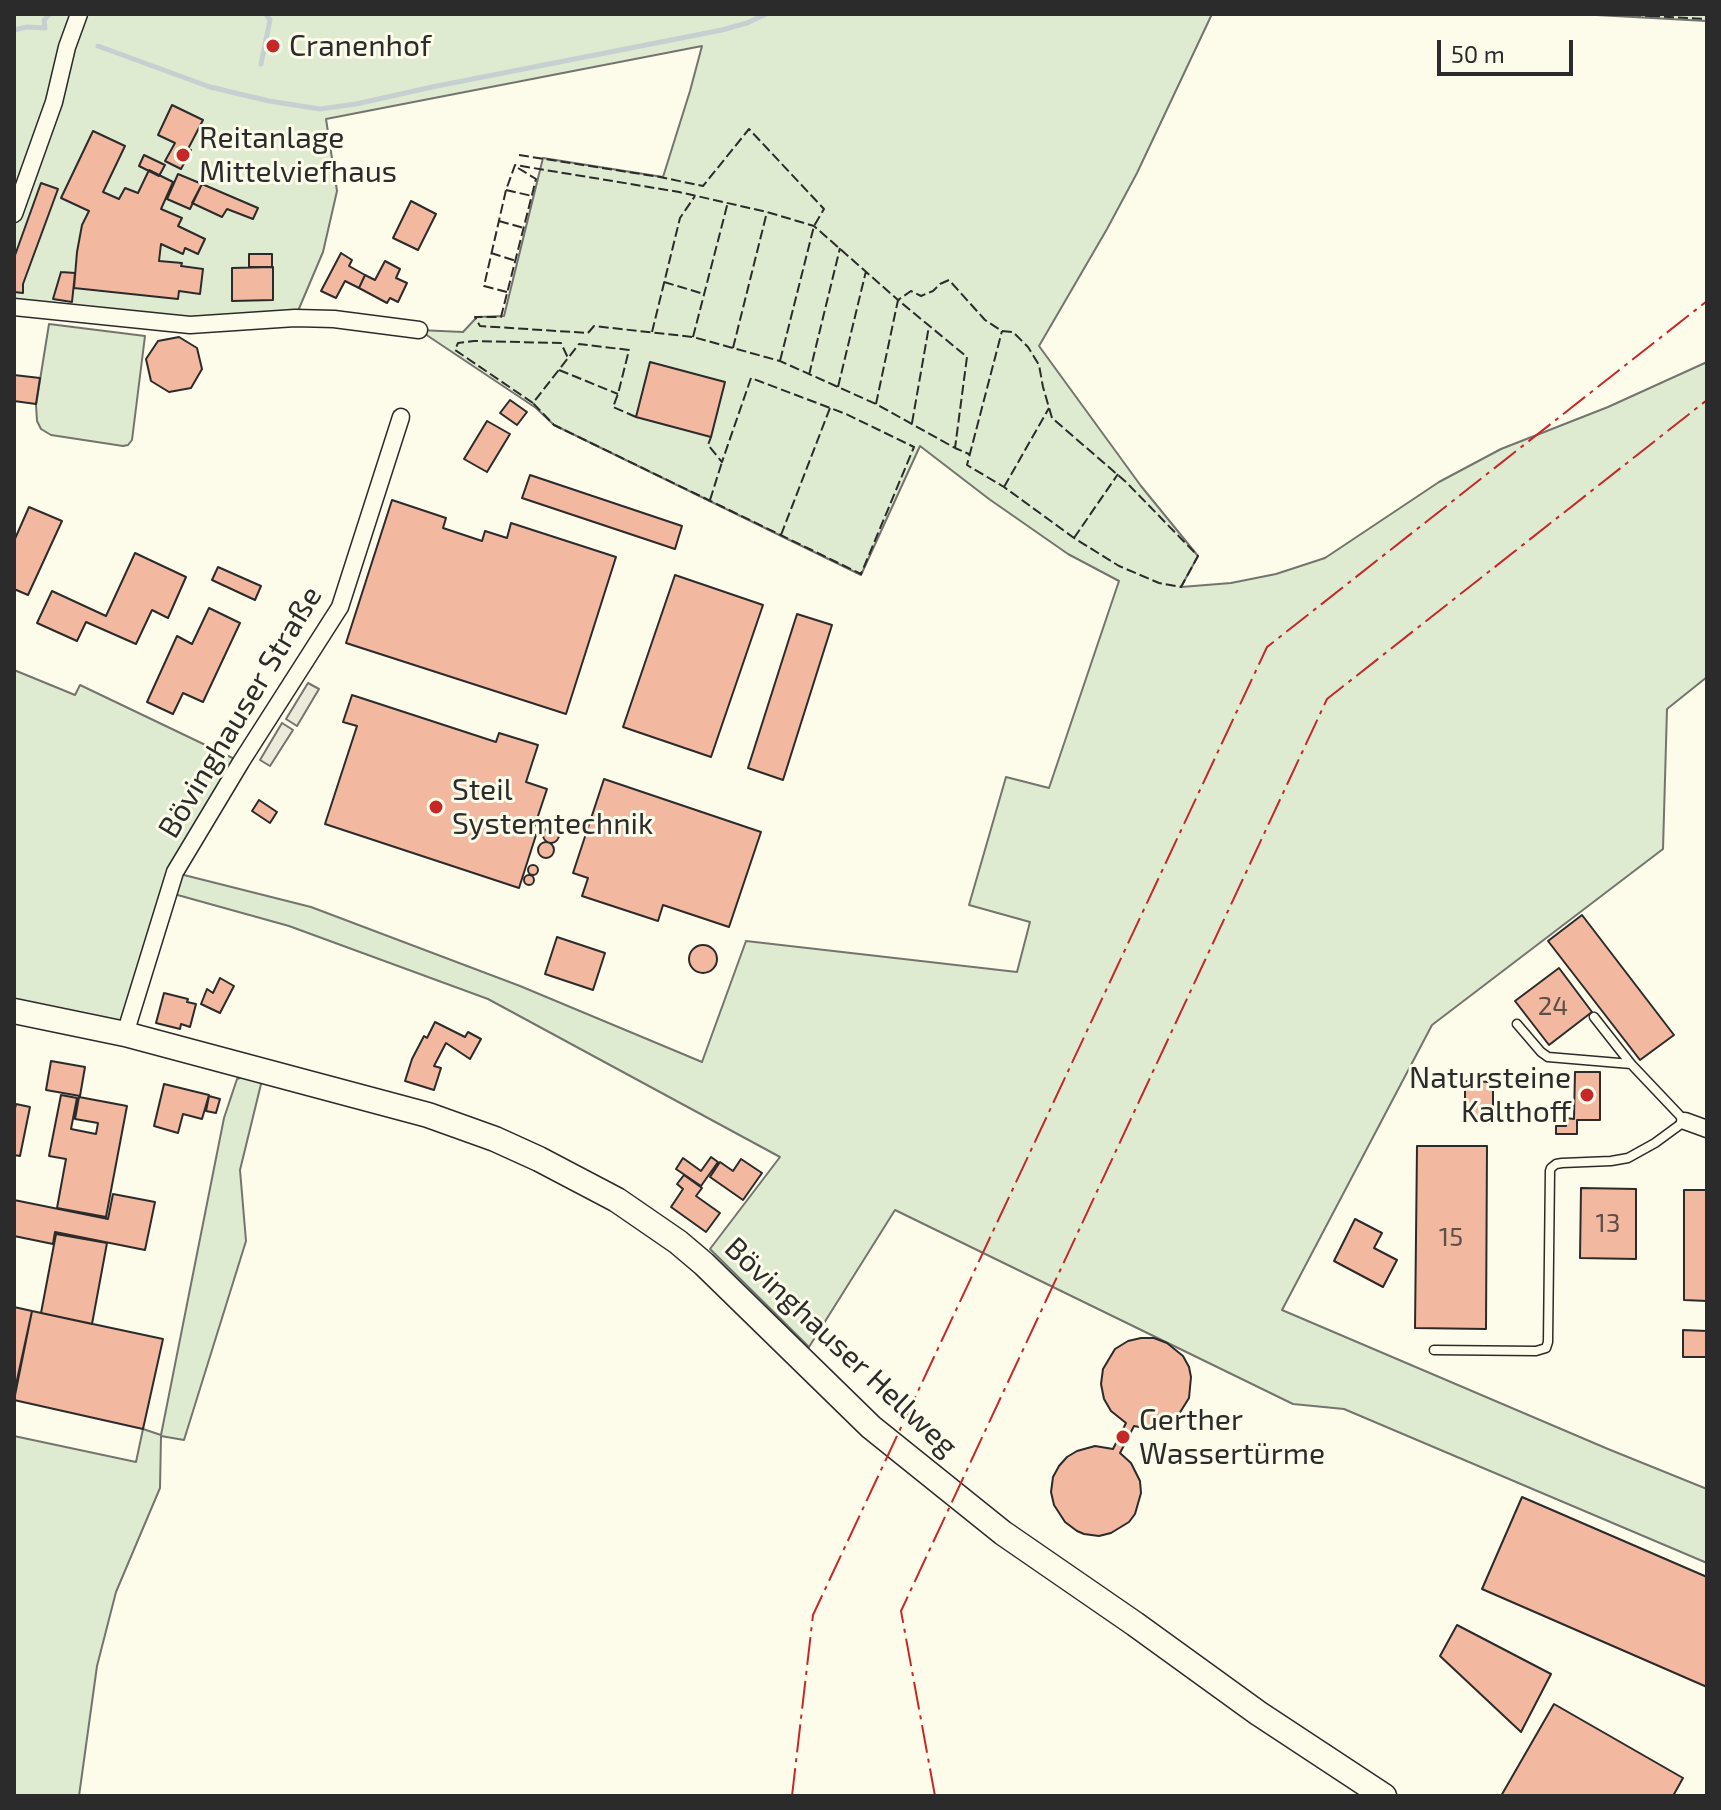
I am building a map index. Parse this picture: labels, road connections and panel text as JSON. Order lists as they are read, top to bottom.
{
  "streets": {
    "street": ["Bövinghauser Straße", "Bövinghauser Hellweg"]
  },
  "crossings": [
    ["Bövinghauser Straße", "Bövinghauser Hellweg"]
  ],
  "places": [
    "Cranenhof",
    "Reitanlage Mittelviefhaus",
    "Steil Systemtechnik",
    "Natursteine Kalthoff",
    "Gerther Wassertürme"
  ],
  "house_numbers": ["24", "13", "15"],
  "scale_bar": "50 m"
}
